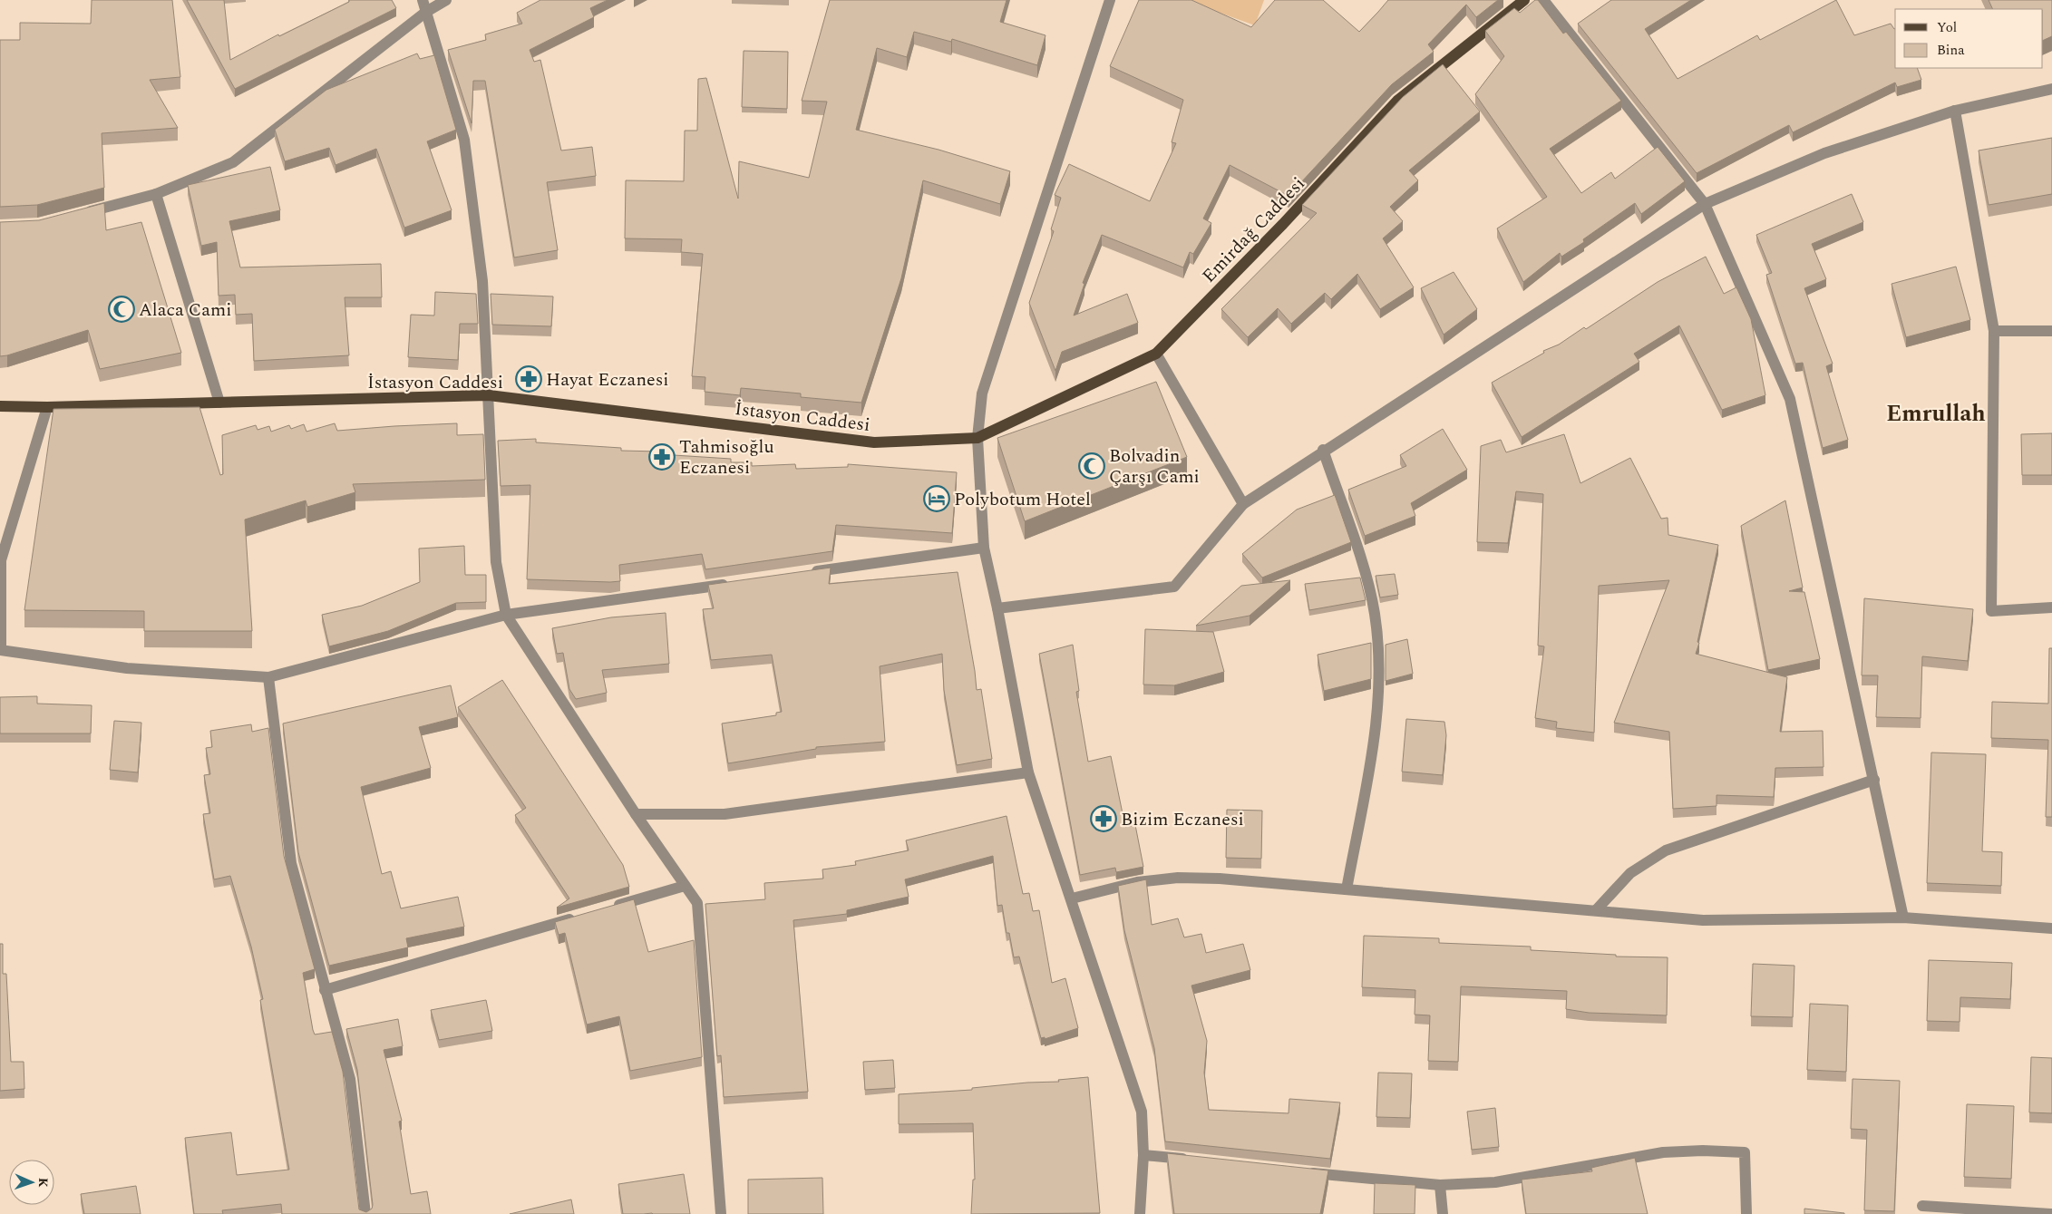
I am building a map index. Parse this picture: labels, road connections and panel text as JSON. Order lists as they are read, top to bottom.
{
  "streets": {
    "main road": ["Emirdağ Caddesi", "İstasyon Caddesi"]
  },
  "crossings": [
    ["Emirdağ Caddesi", "İstasyon Caddesi"]
  ],
  "districts": ["Emrullah"],
  "places": {
    "mosque": ["Alaca Cami", "Bolvadin Çarşı Cami"],
    "pharmacy": ["Hayat Eczanesi", "Tahmisoğlu Eczanesi", "Bizim Eczanesi"],
    "hotel": ["Polybotum Hotel"]
  },
  "legend": ["Yol", "Bina"],
  "north": "right"
}
